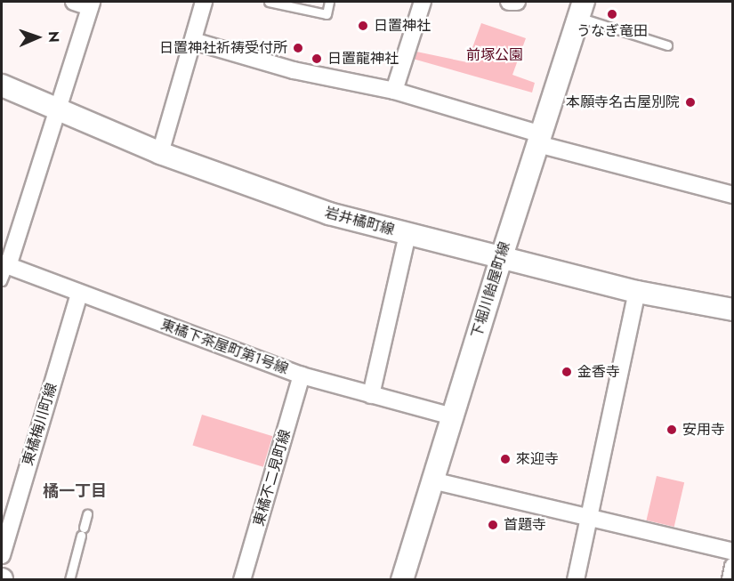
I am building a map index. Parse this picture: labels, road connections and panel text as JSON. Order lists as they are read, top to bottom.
{
  "streets": {
    "street": [
      "岩井橘町線",
      "下堀川飴屋町線",
      "東橘下茶屋町第1号線",
      "東橘梅川町線",
      "東橘不二見町線"
    ]
  },
  "crossings": [
    ["岩井橘町線", "下堀川飴屋町線"],
    ["下堀川飴屋町線", "東橘下茶屋町第1号線"],
    ["東橘下茶屋町第1号線", "東橘梅川町線"],
    ["東橘下茶屋町第1号線", "東橘不二見町線"]
  ],
  "districts": ["橘一丁目"],
  "parks": ["前塚公園"],
  "places": [
    "うなぎ竜田",
    "日置神社",
    "日置神社祈祷受付所",
    "日置龍神社",
    "本願寺名古屋別院",
    "金香寺",
    "安用寺",
    "來迎寺",
    "首題寺"
  ],
  "north": "right"
}
